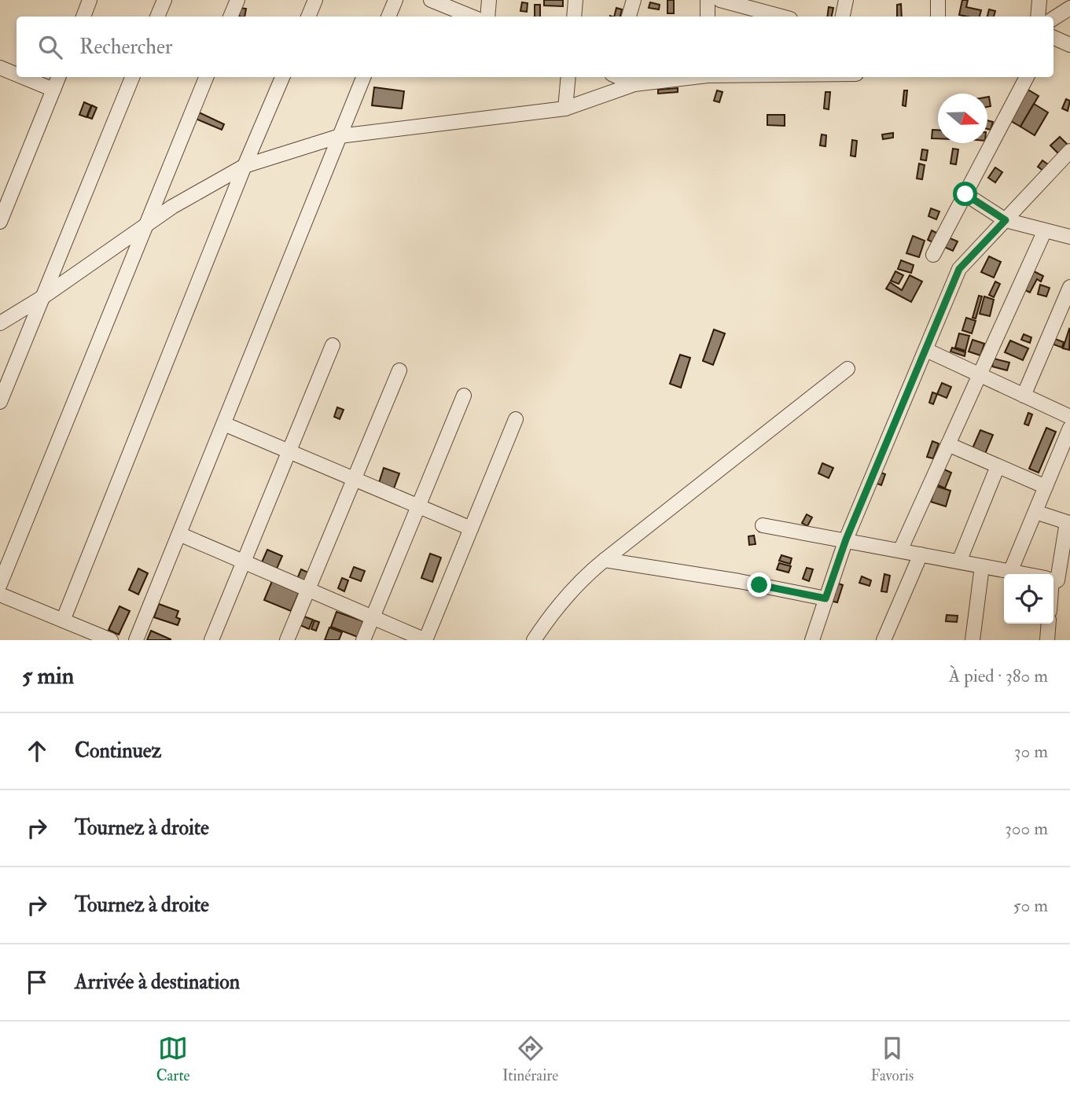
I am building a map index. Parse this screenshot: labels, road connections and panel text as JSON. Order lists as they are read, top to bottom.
{
  "north": "right",
  "page": {
    "search": "Rechercher",
    "heading": ["5 min", "À pied · 380 m"],
    "list": [
      ["Continuez", "30 m"],
      ["Tournez à droite", "300 m"],
      ["Tournez à droite", "50 m"],
      "Arrivée à destination"
    ],
    "nav": ["Carte", "Itinéraire", "Favoris"]
  }
}
